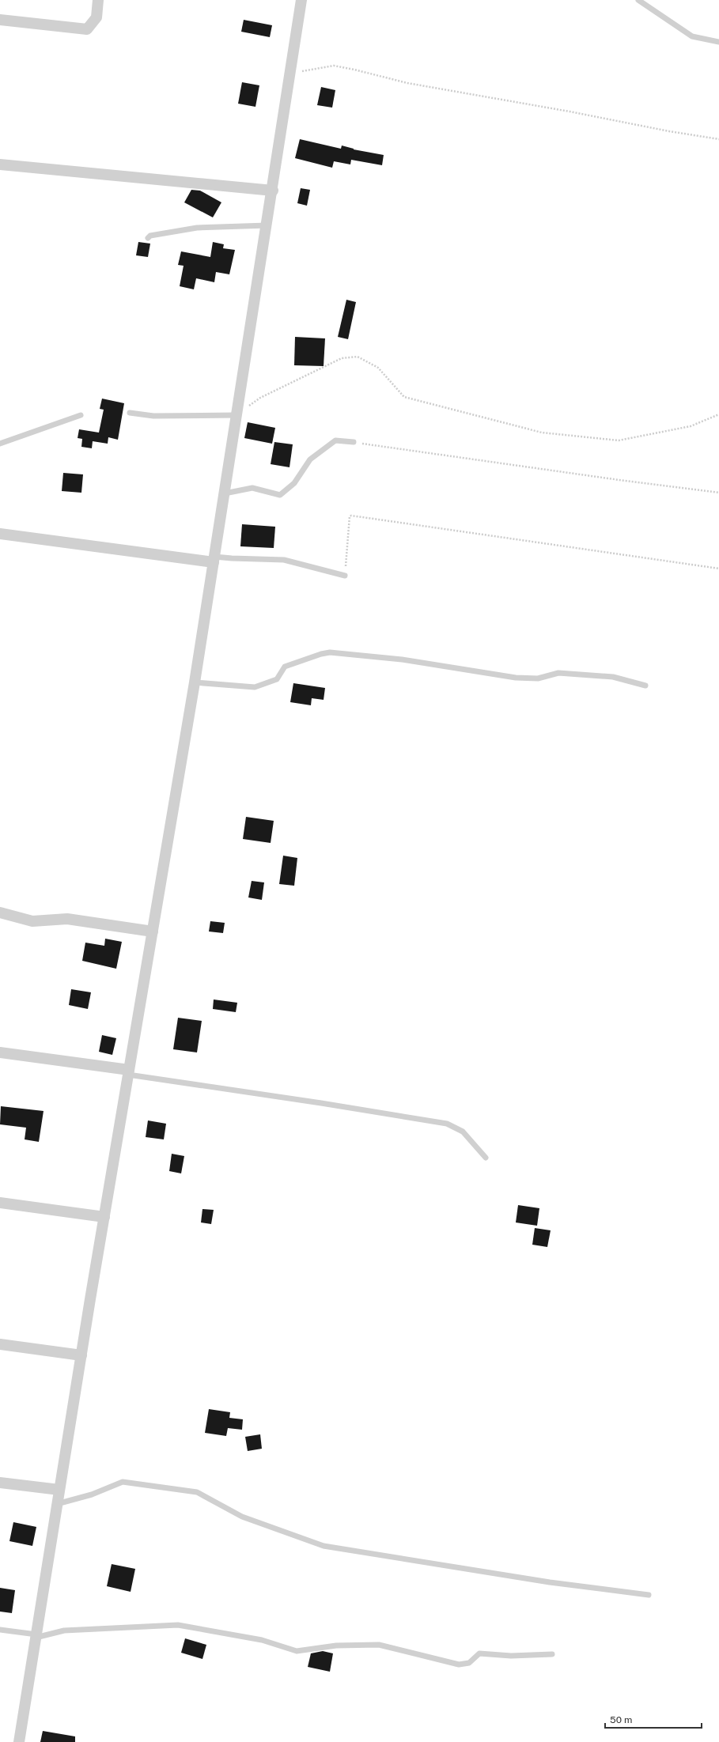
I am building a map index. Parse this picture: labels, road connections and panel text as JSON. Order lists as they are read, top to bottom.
{
  "scale_bar": "50 m"
}
